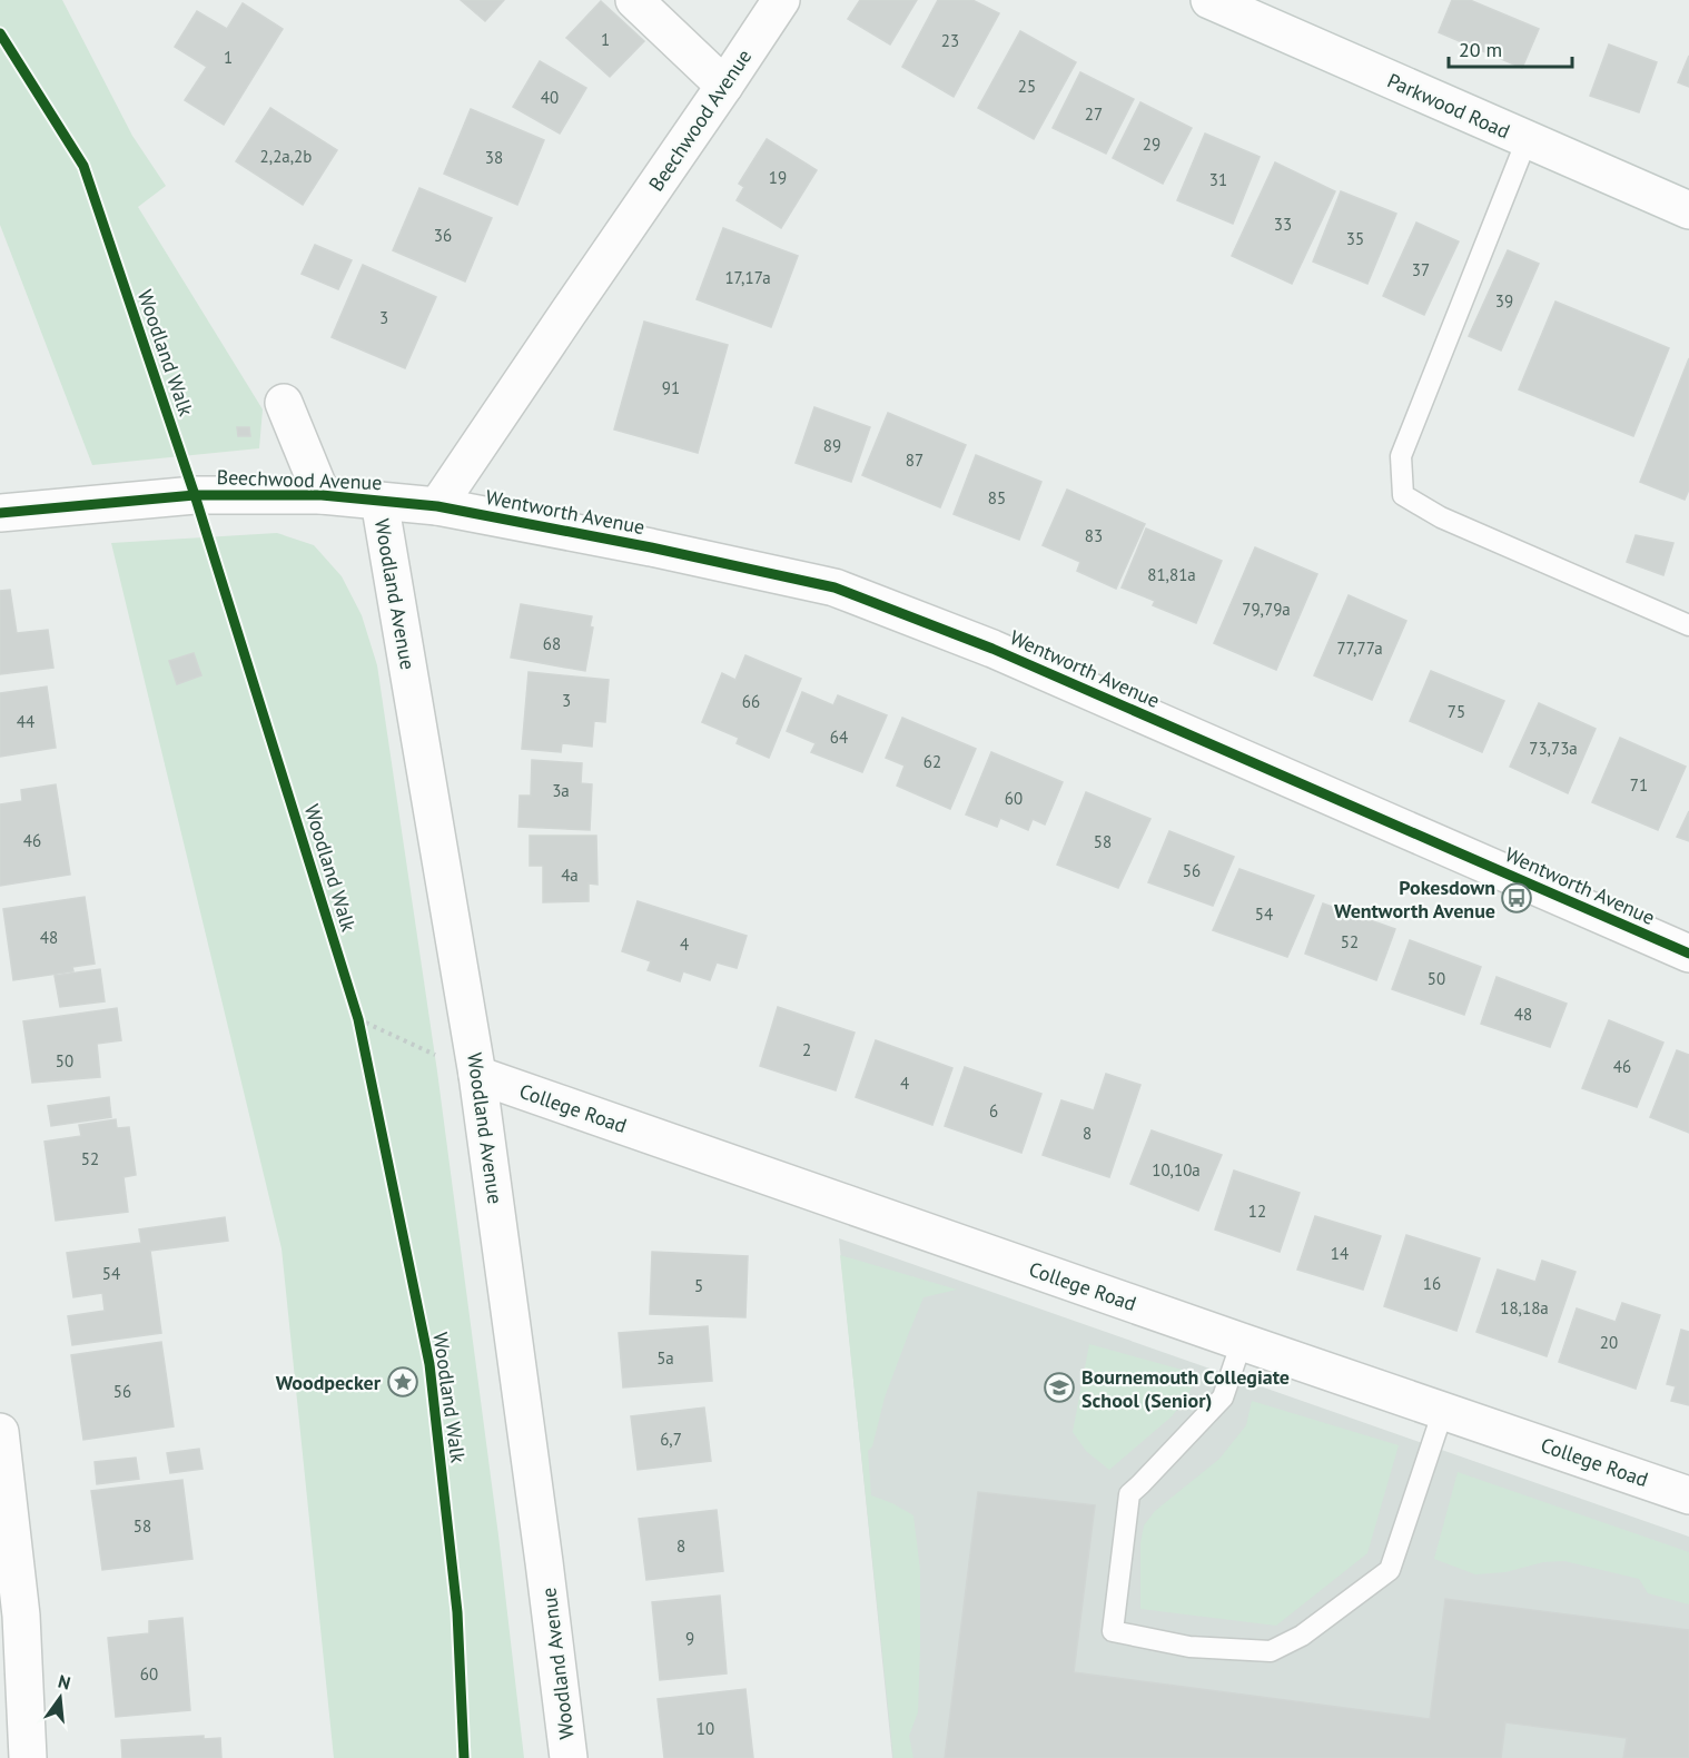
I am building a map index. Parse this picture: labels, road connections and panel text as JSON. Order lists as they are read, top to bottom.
{
  "streets": {
    "street": [
      "Parkwood Road",
      "Beechwood Avenue",
      "Wentworth Avenue",
      "Woodland Avenue",
      "College Road"
    ],
    "cycle path": ["Woodland Walk"]
  },
  "crossings": [
    ["Beechwood Avenue", "Wentworth Avenue"],
    ["Beechwood Avenue", "Woodland Avenue"],
    ["Woodland Avenue", "College Road"]
  ],
  "places": {
    "bus stop": ["Pokesdown Wentworth Avenue"],
    "place": ["Woodpecker"],
    "school or university": ["Bournemouth Collegiate School (Senior)"]
  },
  "house_numbers": [
    "1",
    "23",
    "1",
    "25",
    "40",
    "27",
    "29",
    "2,2a,2b",
    "38",
    "19",
    "31",
    "33",
    "36",
    "35",
    "37",
    "17,17a",
    "39",
    "3",
    "91",
    "89",
    "87",
    "85",
    "83",
    "81,81a",
    "79,79a",
    "68",
    "77,77a",
    "3",
    "66",
    "75",
    "44",
    "64",
    "73,73a",
    "62",
    "71",
    "3a",
    "60",
    "46",
    "58",
    "56",
    "4a",
    "54",
    "48",
    "52",
    "4",
    "50",
    "48",
    "2",
    "50",
    "46",
    "4",
    "6",
    "8",
    "52",
    "10,10a",
    "12",
    "14",
    "54",
    "16",
    "5",
    "18,18a",
    "20",
    "5a",
    "56",
    "6,7",
    "58",
    "8",
    "9",
    "60",
    "10"
  ],
  "scale_bar": "20 m",
  "north": "top"
}
